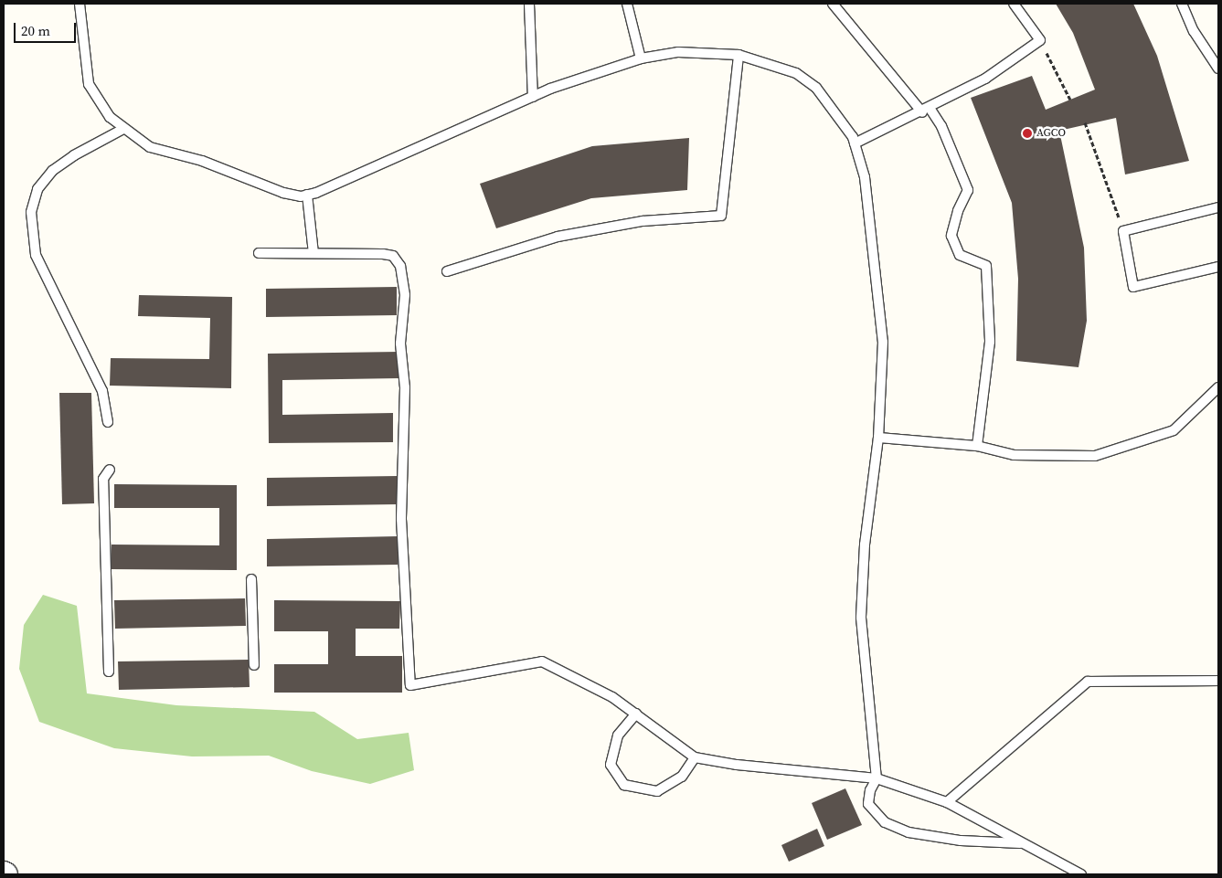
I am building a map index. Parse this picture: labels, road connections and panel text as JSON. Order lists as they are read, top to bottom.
{
  "places": ["AGCO"],
  "scale_bar": "20 m"
}
